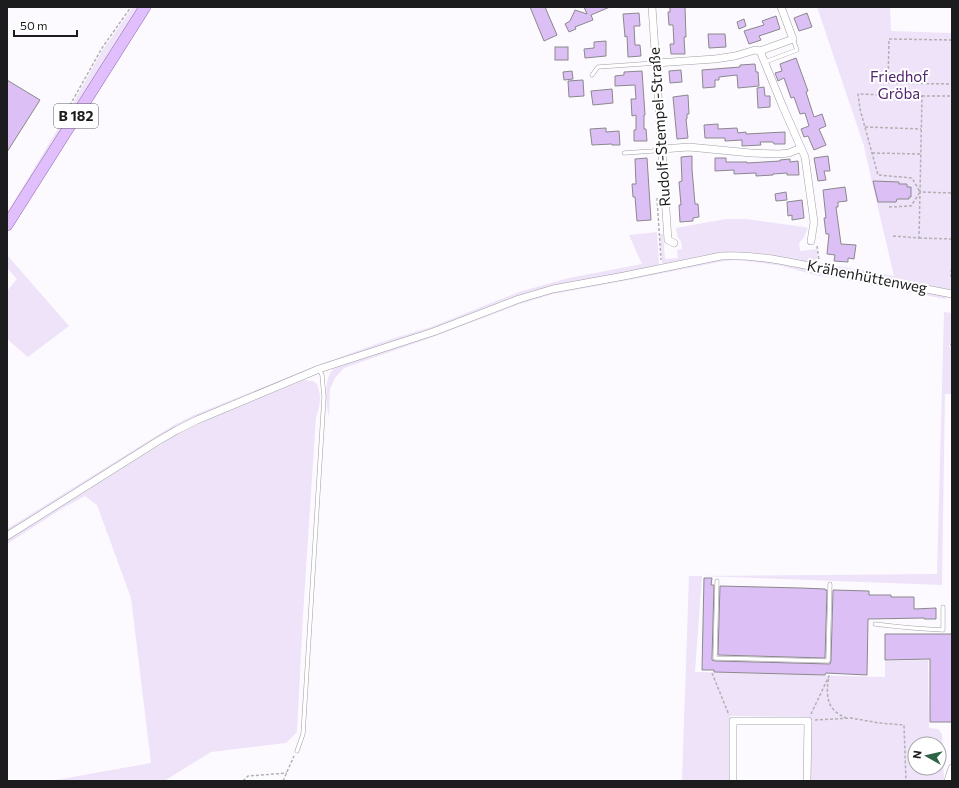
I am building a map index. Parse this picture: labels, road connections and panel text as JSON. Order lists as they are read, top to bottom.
{
  "streets": {
    "main road": ["B 182"],
    "street": ["Rudolf-Stempel-Straße", "Krähenhüttenweg"]
  },
  "parks": ["Friedhof Gröba"],
  "scale_bar": "50 m",
  "north": "left"
}
